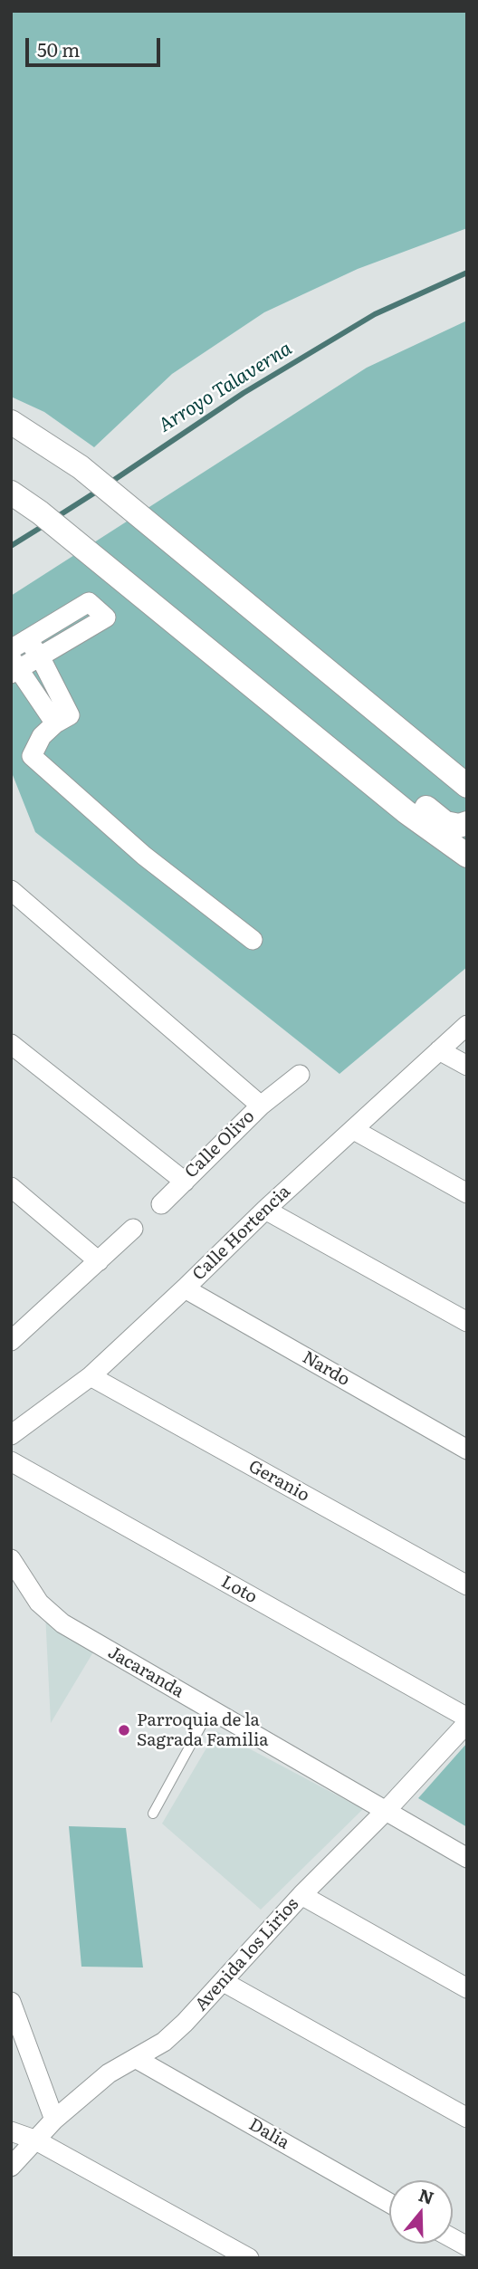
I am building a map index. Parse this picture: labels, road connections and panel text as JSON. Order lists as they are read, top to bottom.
{
  "streets": {
    "street": [
      "Calle Olivo",
      "Calle Hortencia",
      "Nardo",
      "Geranio",
      "Loto",
      "Jacaranda",
      "Avenida los Lirios",
      "Dalia"
    ]
  },
  "crossings": [
    ["Calle Hortencia", "Nardo"],
    ["Calle Hortencia", "Geranio"],
    ["Jacaranda", "Avenida los Lirios"],
    ["Avenida los Lirios", "Dalia"]
  ],
  "water": ["Arroyo Talaverna"],
  "places": ["Parroquia de la Sagrada Familia"],
  "scale_bar": "50 m",
  "north": "top"
}
